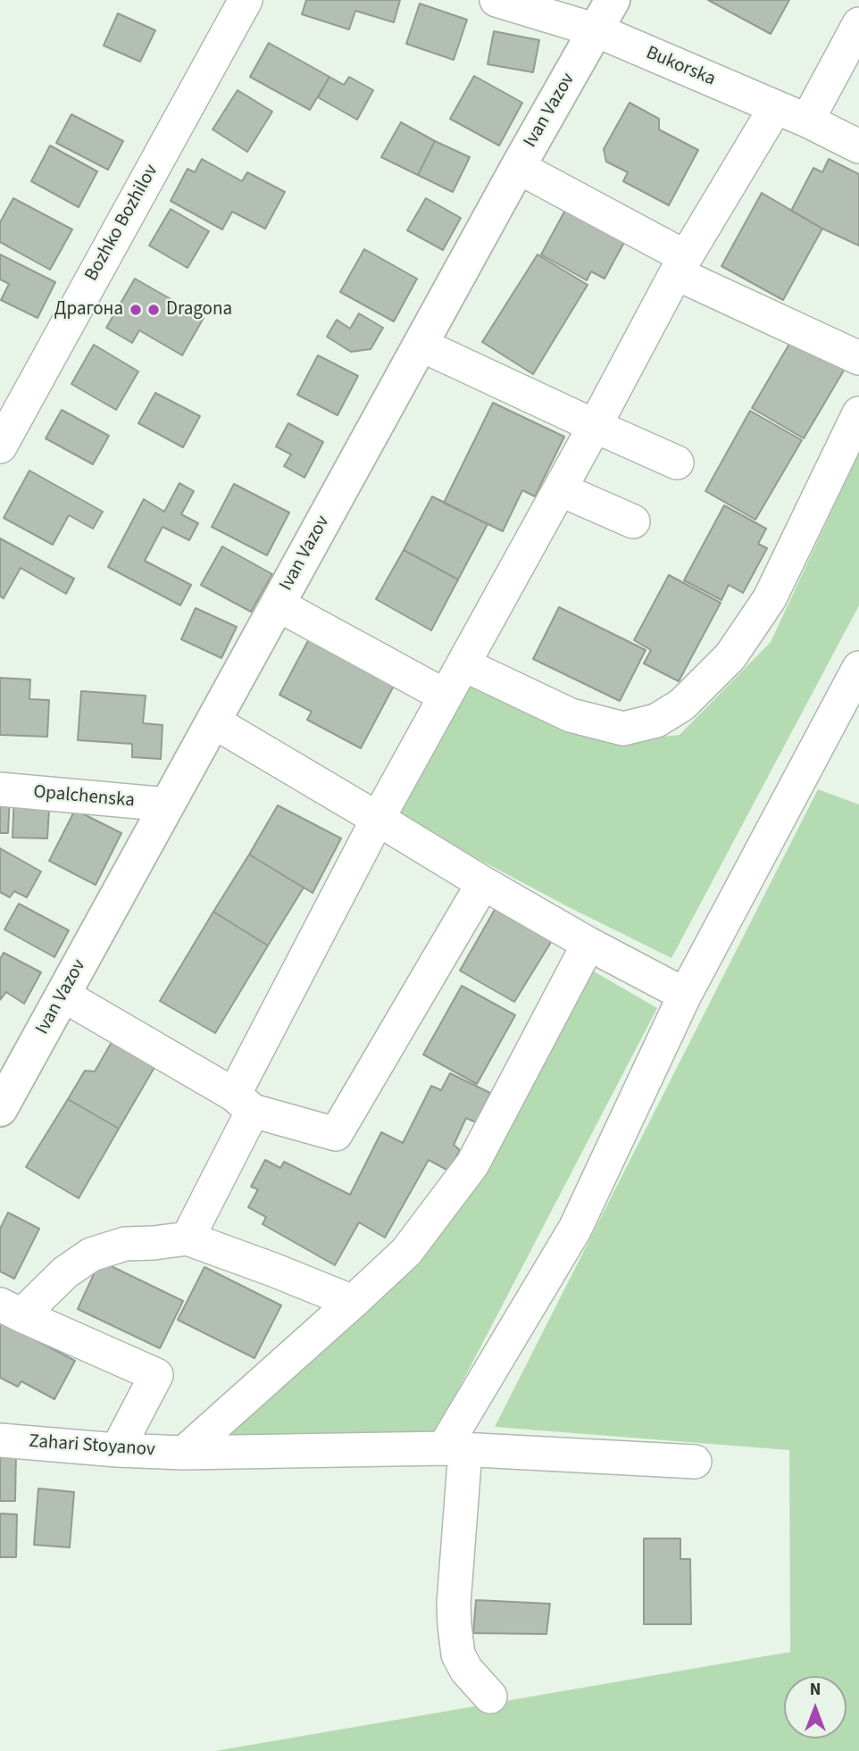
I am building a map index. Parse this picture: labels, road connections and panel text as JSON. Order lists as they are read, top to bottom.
{
  "streets": {
    "main road": ["Ivan Vazov"],
    "street": [
      "Bukorska",
      "Bozhko Bozhilov",
      "Opalchenska",
      "Zahari Stoyanov"
    ]
  },
  "crossings": [
    ["Bukorska", "Ivan Vazov"],
    ["Ivan Vazov", "Opalchenska"]
  ],
  "places": ["Драгона", "Dragona"],
  "north": "top"
}
